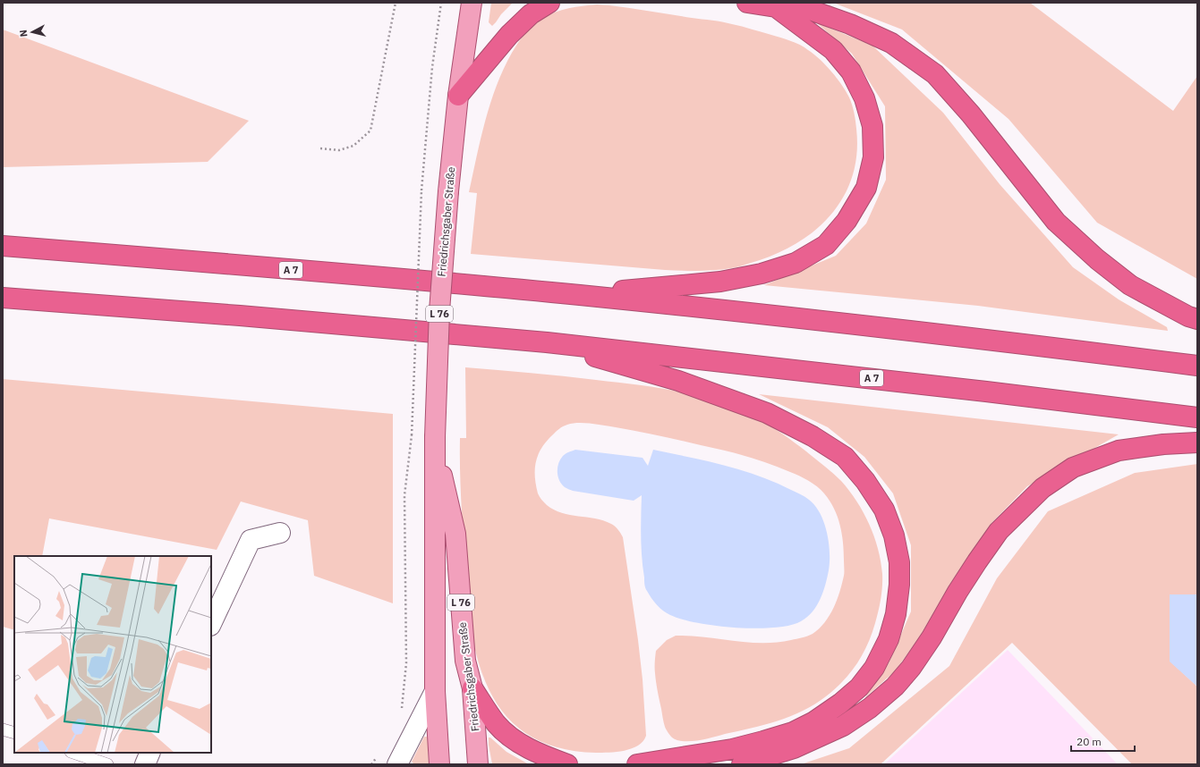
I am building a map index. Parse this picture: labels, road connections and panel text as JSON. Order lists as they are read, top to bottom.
{
  "streets": {
    "highway": ["A 7"],
    "main road": ["Friedrichsgaber Straße", "L 76"]
  },
  "scale_bar": "20 m",
  "north": "left"
}
